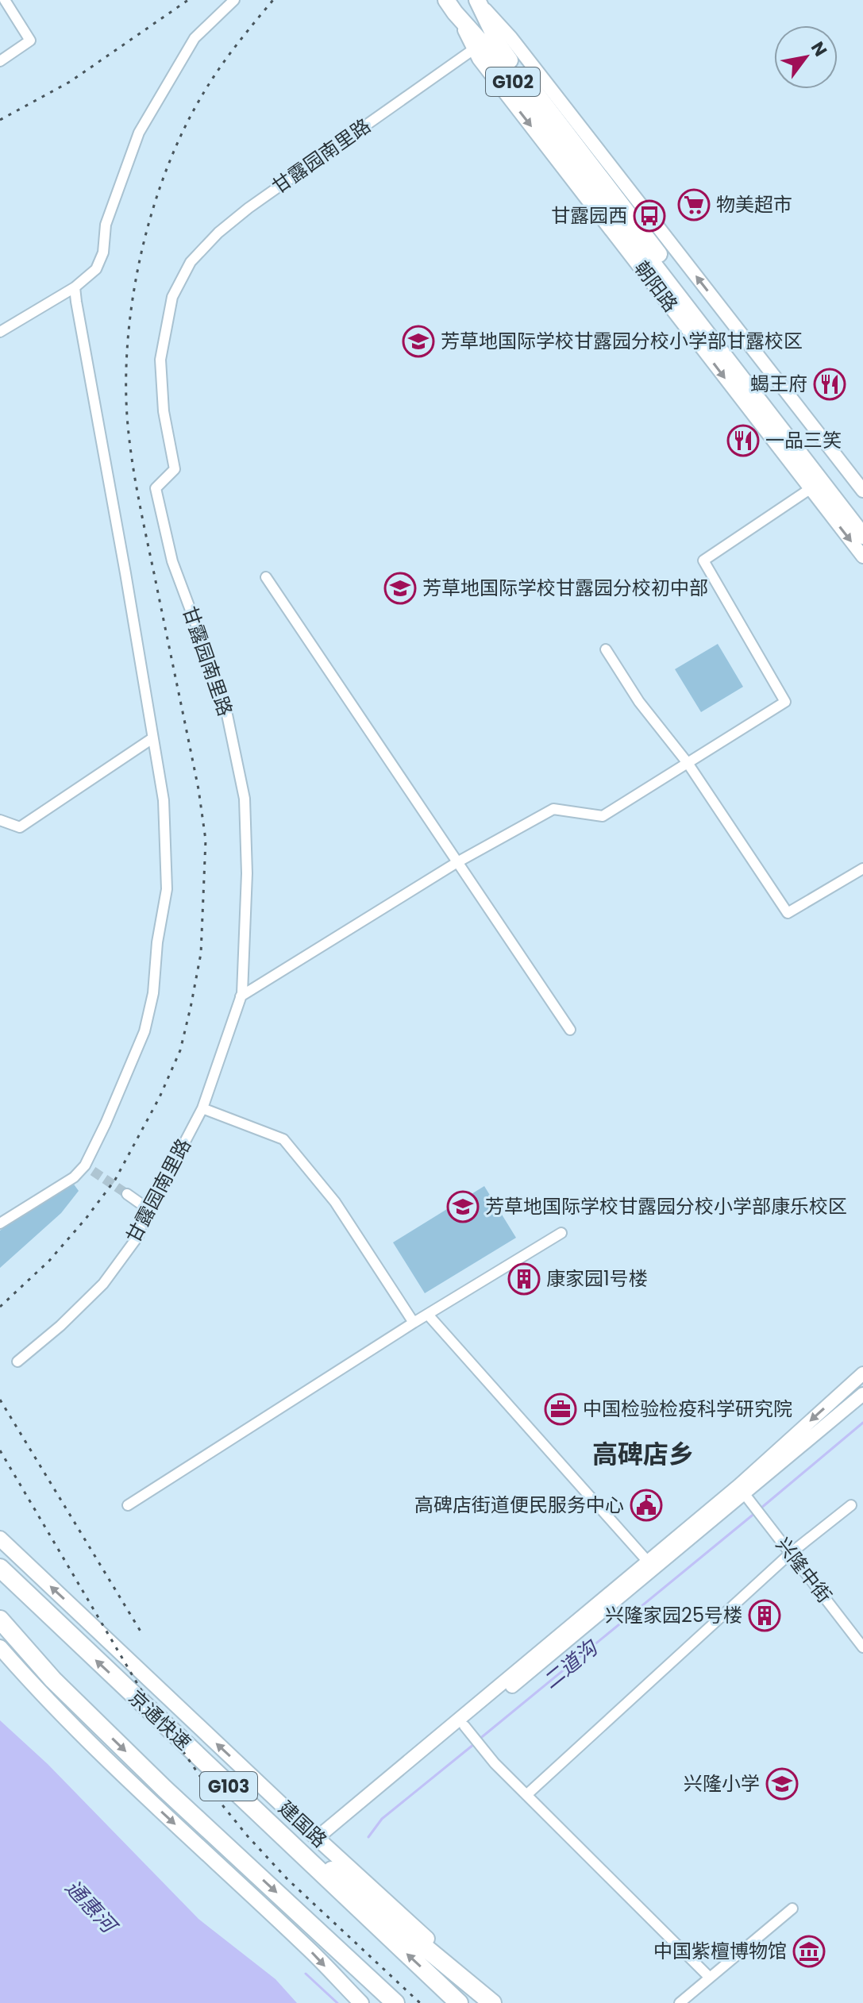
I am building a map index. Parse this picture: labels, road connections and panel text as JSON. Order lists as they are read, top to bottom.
{
  "streets": {
    "highway": [
      "G102",
      "朝阳路",
      "京通快速",
      "G103"
    ],
    "main road": ["建国路"],
    "street": ["甘露园南里路", "兴隆中街"]
  },
  "crossings": [
    ["甘露园南里路", "朝阳路"]
  ],
  "districts": ["高碑店乡"],
  "water": ["二道沟", "通惠河"],
  "places": {
    "supermarket": ["物美超市"],
    "bus stop": ["甘露园西"],
    "school or university": [
      "芳草地国际学校甘露园分校小学部甘露校区",
      "芳草地国际学校甘露园分校初中部",
      "芳草地国际学校甘露园分校小学部康乐校区",
      "兴隆小学"
    ],
    "restaurant": ["蝎王府", "一品三笑"],
    "building": ["康家园1号楼", "兴隆家园25号楼"],
    "office": ["中国检验检疫科学研究院"],
    "public building": ["高碑店街道便民服务中心"],
    "museum": ["中国紫檀博物馆"]
  },
  "north": "top right"
}
